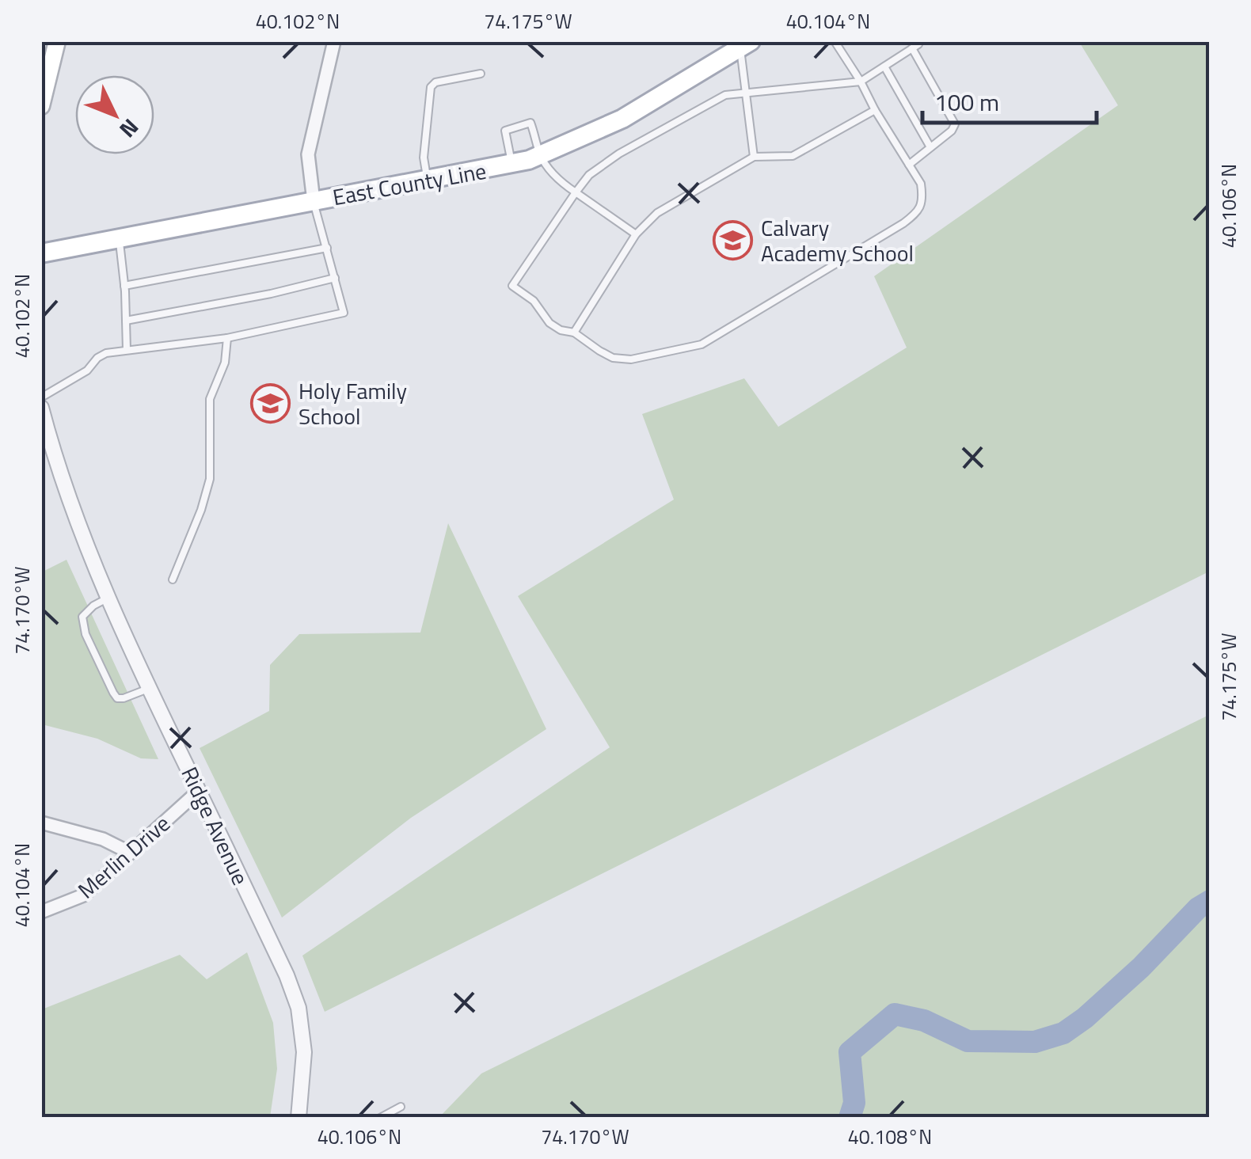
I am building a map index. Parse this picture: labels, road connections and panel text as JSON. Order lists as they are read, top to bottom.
{
  "streets": {
    "main road": ["East County Line"],
    "street": ["Ridge Avenue", "Merlin Drive"]
  },
  "crossings": [
    ["Ridge Avenue", "Merlin Drive"]
  ],
  "places": {
    "school or university": ["Calvary Academy School", "Holy Family School"]
  },
  "scale_bar": "100 m",
  "north": "bottom right",
  "coordinates": [
    "40.102°N",
    "74.175°W",
    "40.104°N",
    "40.106°N",
    "74.170°W",
    "40.108°N"
  ]
}
